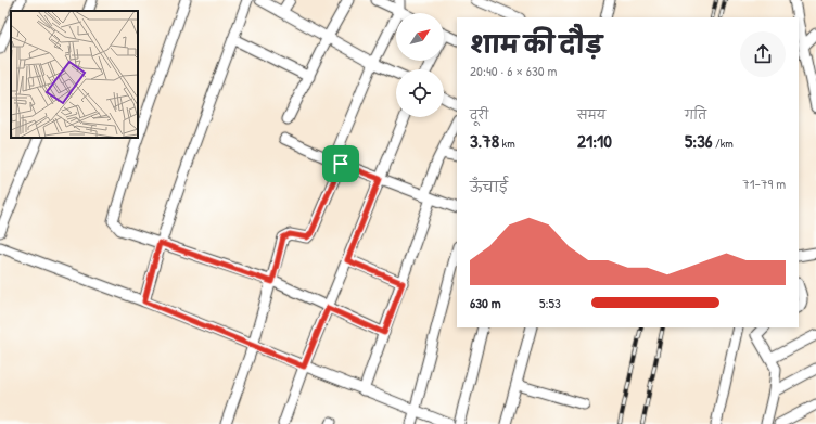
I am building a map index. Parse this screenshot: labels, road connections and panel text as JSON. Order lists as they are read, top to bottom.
{
  "north": "top right",
  "page": {
    "heading": ["शाम की दौड़", "20:40 · 6 × 630 m"],
    "stats": [
      ["दूरी", "3.78 km"],
      ["समय", "21:10"],
      ["गति", "5:36 /km"]
    ],
    "chart": ["ऊँचाई", "71–79 m"],
    "list": [
      {
        "name": "630 m",
        "note": "5:53"
      }
    ]
  }
}
